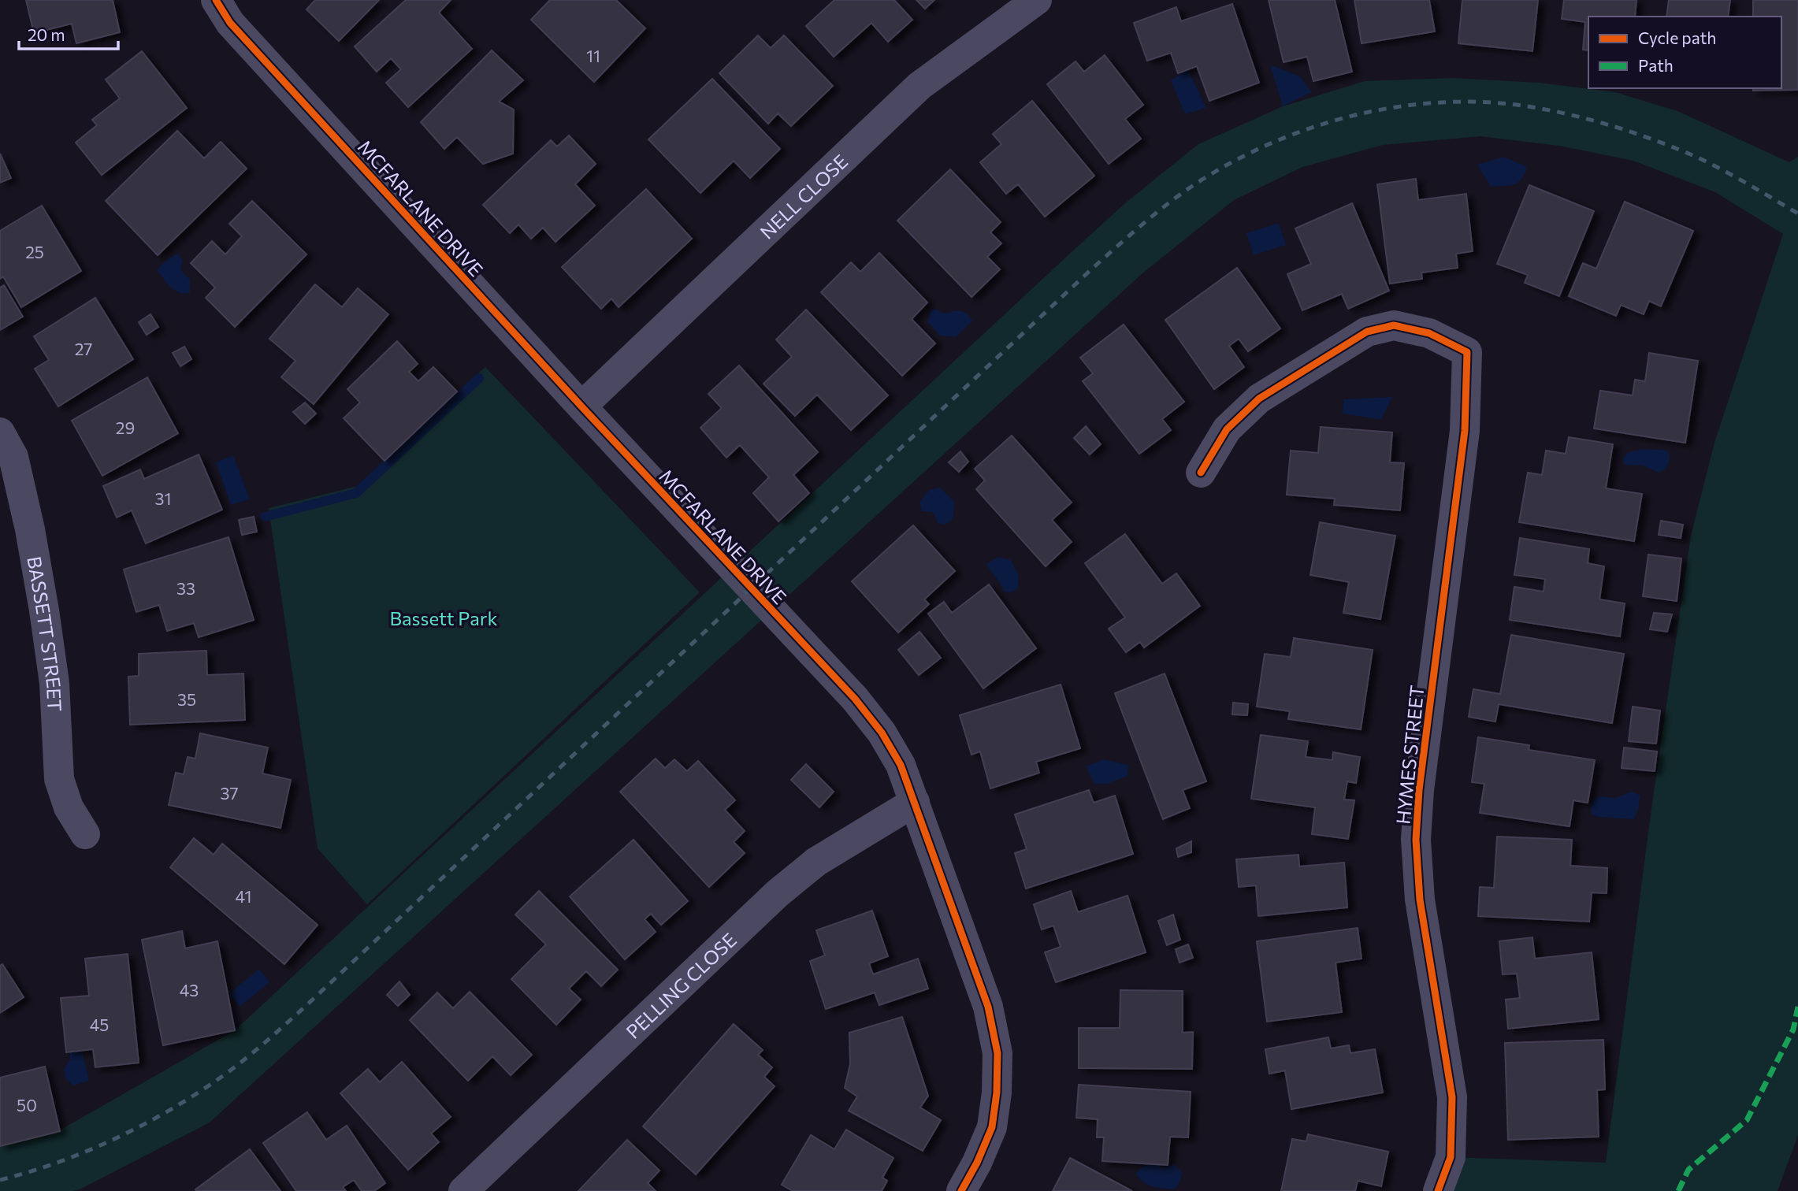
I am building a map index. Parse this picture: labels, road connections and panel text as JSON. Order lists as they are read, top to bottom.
{
  "streets": {
    "street": [
      "NELL CLOSE",
      "MCFARLANE DRIVE",
      "BASSETT STREET",
      "HYMES STREET",
      "PELLING CLOSE"
    ]
  },
  "crossings": [
    ["NELL CLOSE", "MCFARLANE DRIVE"],
    ["MCFARLANE DRIVE", "PELLING CLOSE"]
  ],
  "parks": ["Bassett Park"],
  "house_numbers": [
    "11",
    "25",
    "27",
    "29",
    "31",
    "33",
    "35",
    "37",
    "41",
    "43",
    "45",
    "50"
  ],
  "legend": ["Cycle path", "Path"],
  "scale_bar": "20 m"
}
